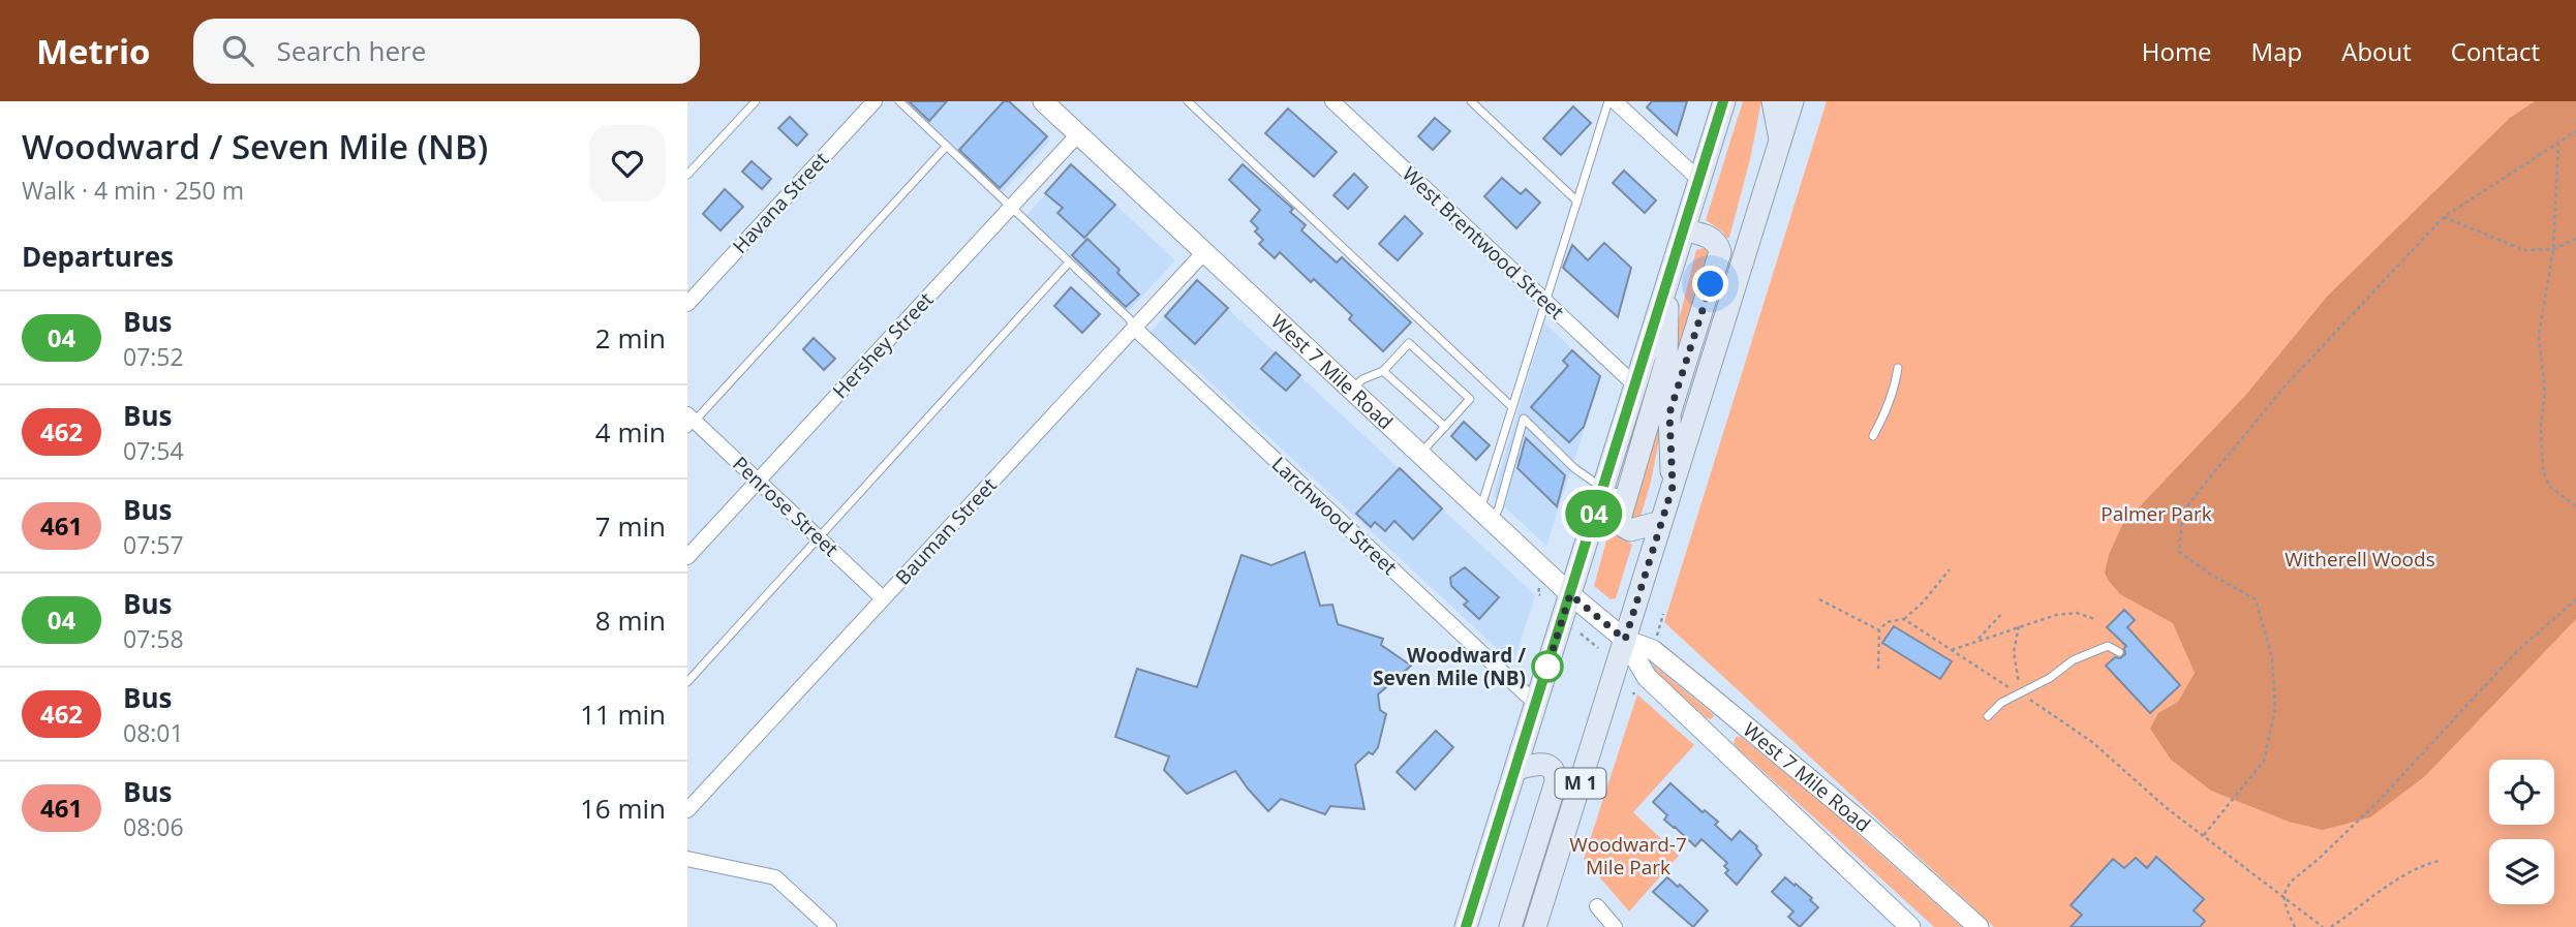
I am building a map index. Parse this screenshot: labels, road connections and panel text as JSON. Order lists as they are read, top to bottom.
{
  "streets": {
    "main road": ["West 7 Mile Road", "M 1"],
    "street": [
      "Havana Street",
      "West Brentwood Street",
      "Hershey Street",
      "Penrose Street",
      "Larchwood Street",
      "Bauman Street"
    ]
  },
  "crossings": [
    ["Hershey Street", "West 7 Mile Road"],
    ["Hershey Street", "Penrose Street"],
    ["West 7 Mile Road", "Bauman Street"],
    ["West 7 Mile Road", "M 1"],
    ["Penrose Street", "Bauman Street"],
    ["Larchwood Street", "Bauman Street"]
  ],
  "parks": ["Palmer Park", "Witherell Woods", "Woodward-7 Mile Park"],
  "places": ["Woodward / Seven Mile (NB)"],
  "lines": ["bus line 04"],
  "page": {
    "header": "Metrio",
    "search": "Search here",
    "nav": [
      "Home",
      "Map",
      "About",
      "Contact"
    ],
    "heading": [
      ["Woodward / Seven Mile (NB)", "Walk · 4 min · 250 m"],
      "Departures"
    ],
    "on_map": "04",
    "list": [
      {
        "mark": "04",
        "name": "Bus",
        "note": "07:52",
        "value": "2 min"
      },
      {
        "mark": "462",
        "name": "Bus",
        "note": "07:54",
        "value": "4 min"
      },
      {
        "mark": "461",
        "name": "Bus",
        "note": "07:57",
        "value": "7 min"
      },
      {
        "mark": "04",
        "name": "Bus",
        "note": "07:58",
        "value": "8 min"
      },
      {
        "mark": "462",
        "name": "Bus",
        "note": "08:01",
        "value": "11 min"
      },
      {
        "mark": "461",
        "name": "Bus",
        "note": "08:06",
        "value": "16 min"
      }
    ]
  }
}
